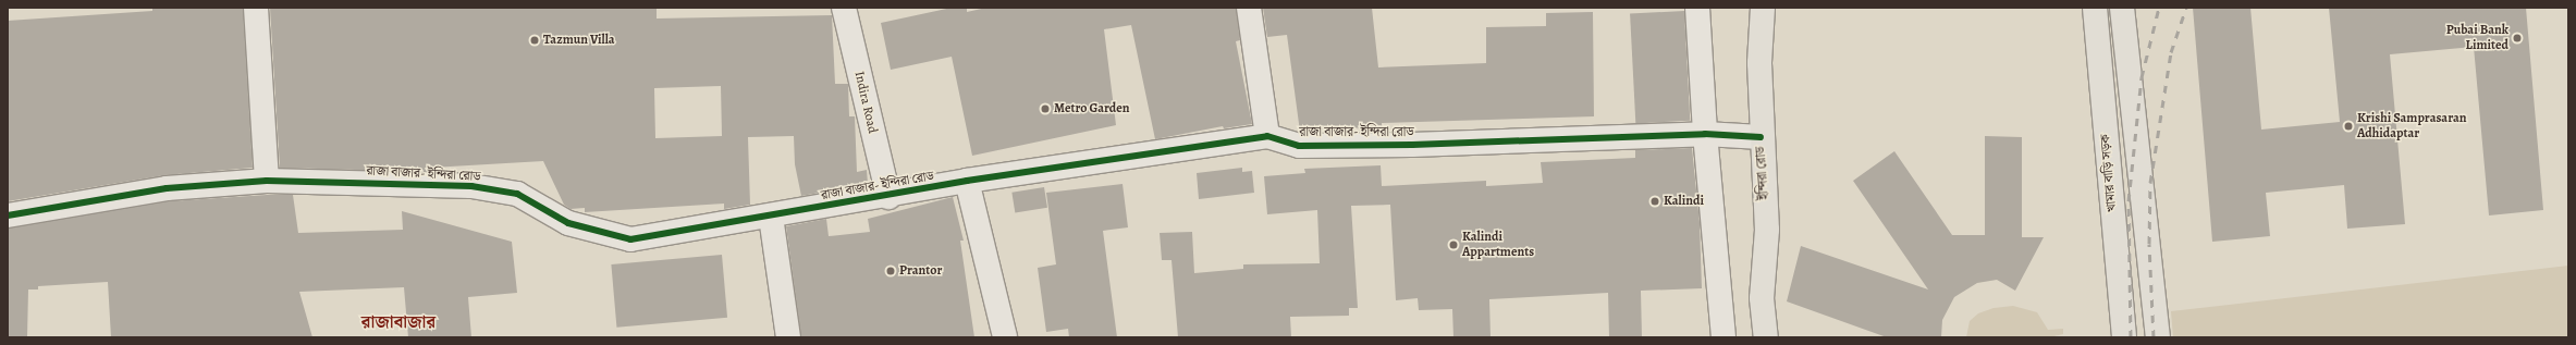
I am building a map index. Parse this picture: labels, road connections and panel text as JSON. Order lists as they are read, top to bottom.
{
  "streets": {
    "highway": ["ইন্দিরা রোড", "খামার বাড়ি সড়ক"],
    "street": ["Indira Road", "রাজা বাজার- ইন্দিরা রোড"]
  },
  "crossings": [
    ["Indira Road", "রাজা বাজার- ইন্দিরা রোড"],
    ["রাজা বাজার- ইন্দিরা রোড", "ইন্দিরা রোড"]
  ],
  "districts": ["রাজাবাজার"],
  "places": [
    "Pubai Bank Limited",
    "Tazmun Villa",
    "Metro Garden",
    "Krishi Samprasaran Adhidaptar",
    "Kalindi",
    "Kalindi Appartments",
    "Prantor"
  ]
}
